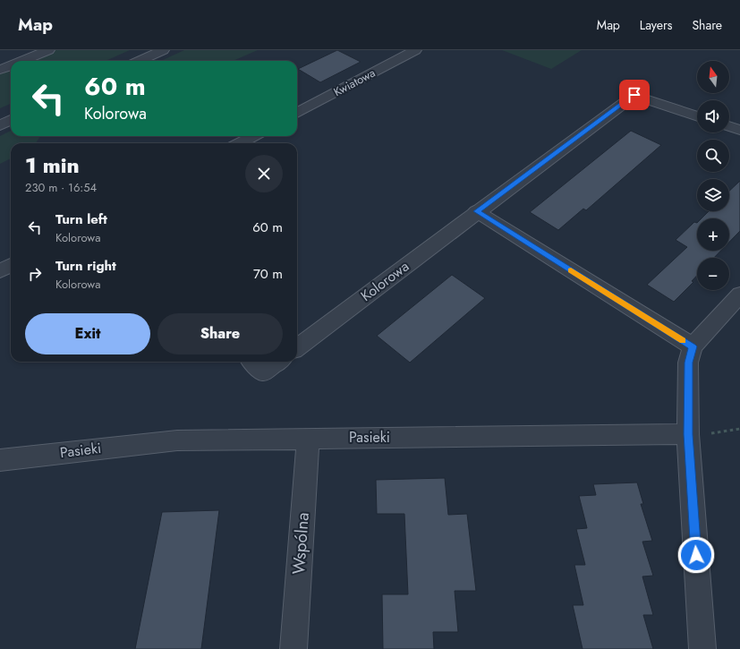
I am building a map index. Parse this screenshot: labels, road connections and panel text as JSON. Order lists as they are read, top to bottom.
{
  "streets": {
    "street": [
      "Kwiatowa",
      "Kolorowa",
      "Pasieki",
      "Wspólna"
    ]
  },
  "crossings": [
    ["Pasieki", "Wspólna"]
  ],
  "north": "top",
  "page": {
    "header": "Map",
    "nav": ["Map", "Layers", "Share"],
    "map_buttons": ["+", "−"],
    "turn": ["60 m", "Kolorowa"],
    "heading": ["1 min", "230 m · 16:54"],
    "list": [
      {
        "name": "Turn left",
        "note": "Kolorowa",
        "value": "60 m"
      },
      {
        "name": "Turn right",
        "note": "Kolorowa",
        "value": "70 m"
      }
    ],
    "buttons": ["Exit", "Share"]
  }
}
